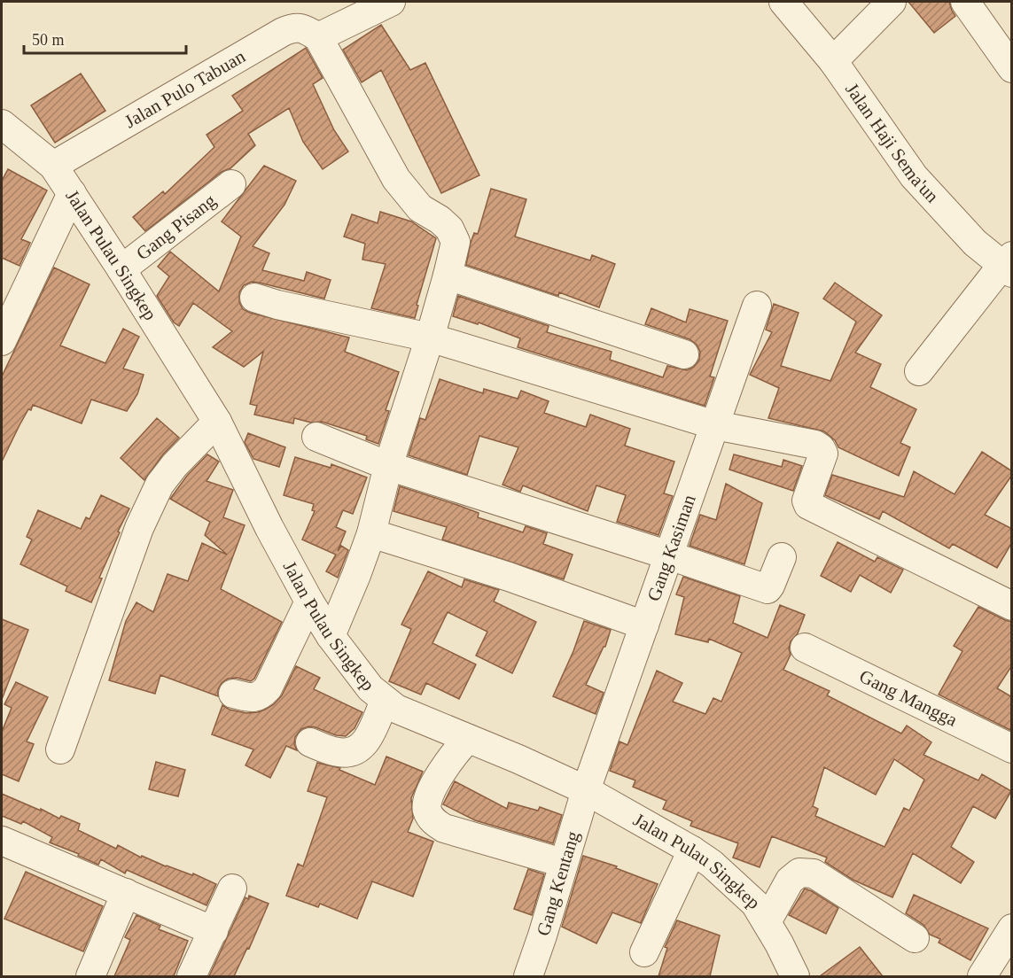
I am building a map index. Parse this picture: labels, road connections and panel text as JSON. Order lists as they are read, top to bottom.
{
  "streets": {
    "street": [
      "Jalan Pulo Tabuan",
      "Jalan Haji Sema'un",
      "Gang Pisang",
      "Jalan Pulau Singkep",
      "Gang Kasiman",
      "Gang Mangga",
      "Gang Kentang"
    ]
  },
  "crossings": [
    ["Jalan Pulo Tabuan", "Jalan Pulau Singkep"],
    ["Gang Pisang", "Jalan Pulau Singkep"],
    ["Jalan Pulau Singkep", "Gang Kasiman"],
    ["Jalan Pulau Singkep", "Gang Kentang"],
    ["Gang Kasiman", "Gang Kentang"]
  ],
  "scale_bar": "50 m"
}
